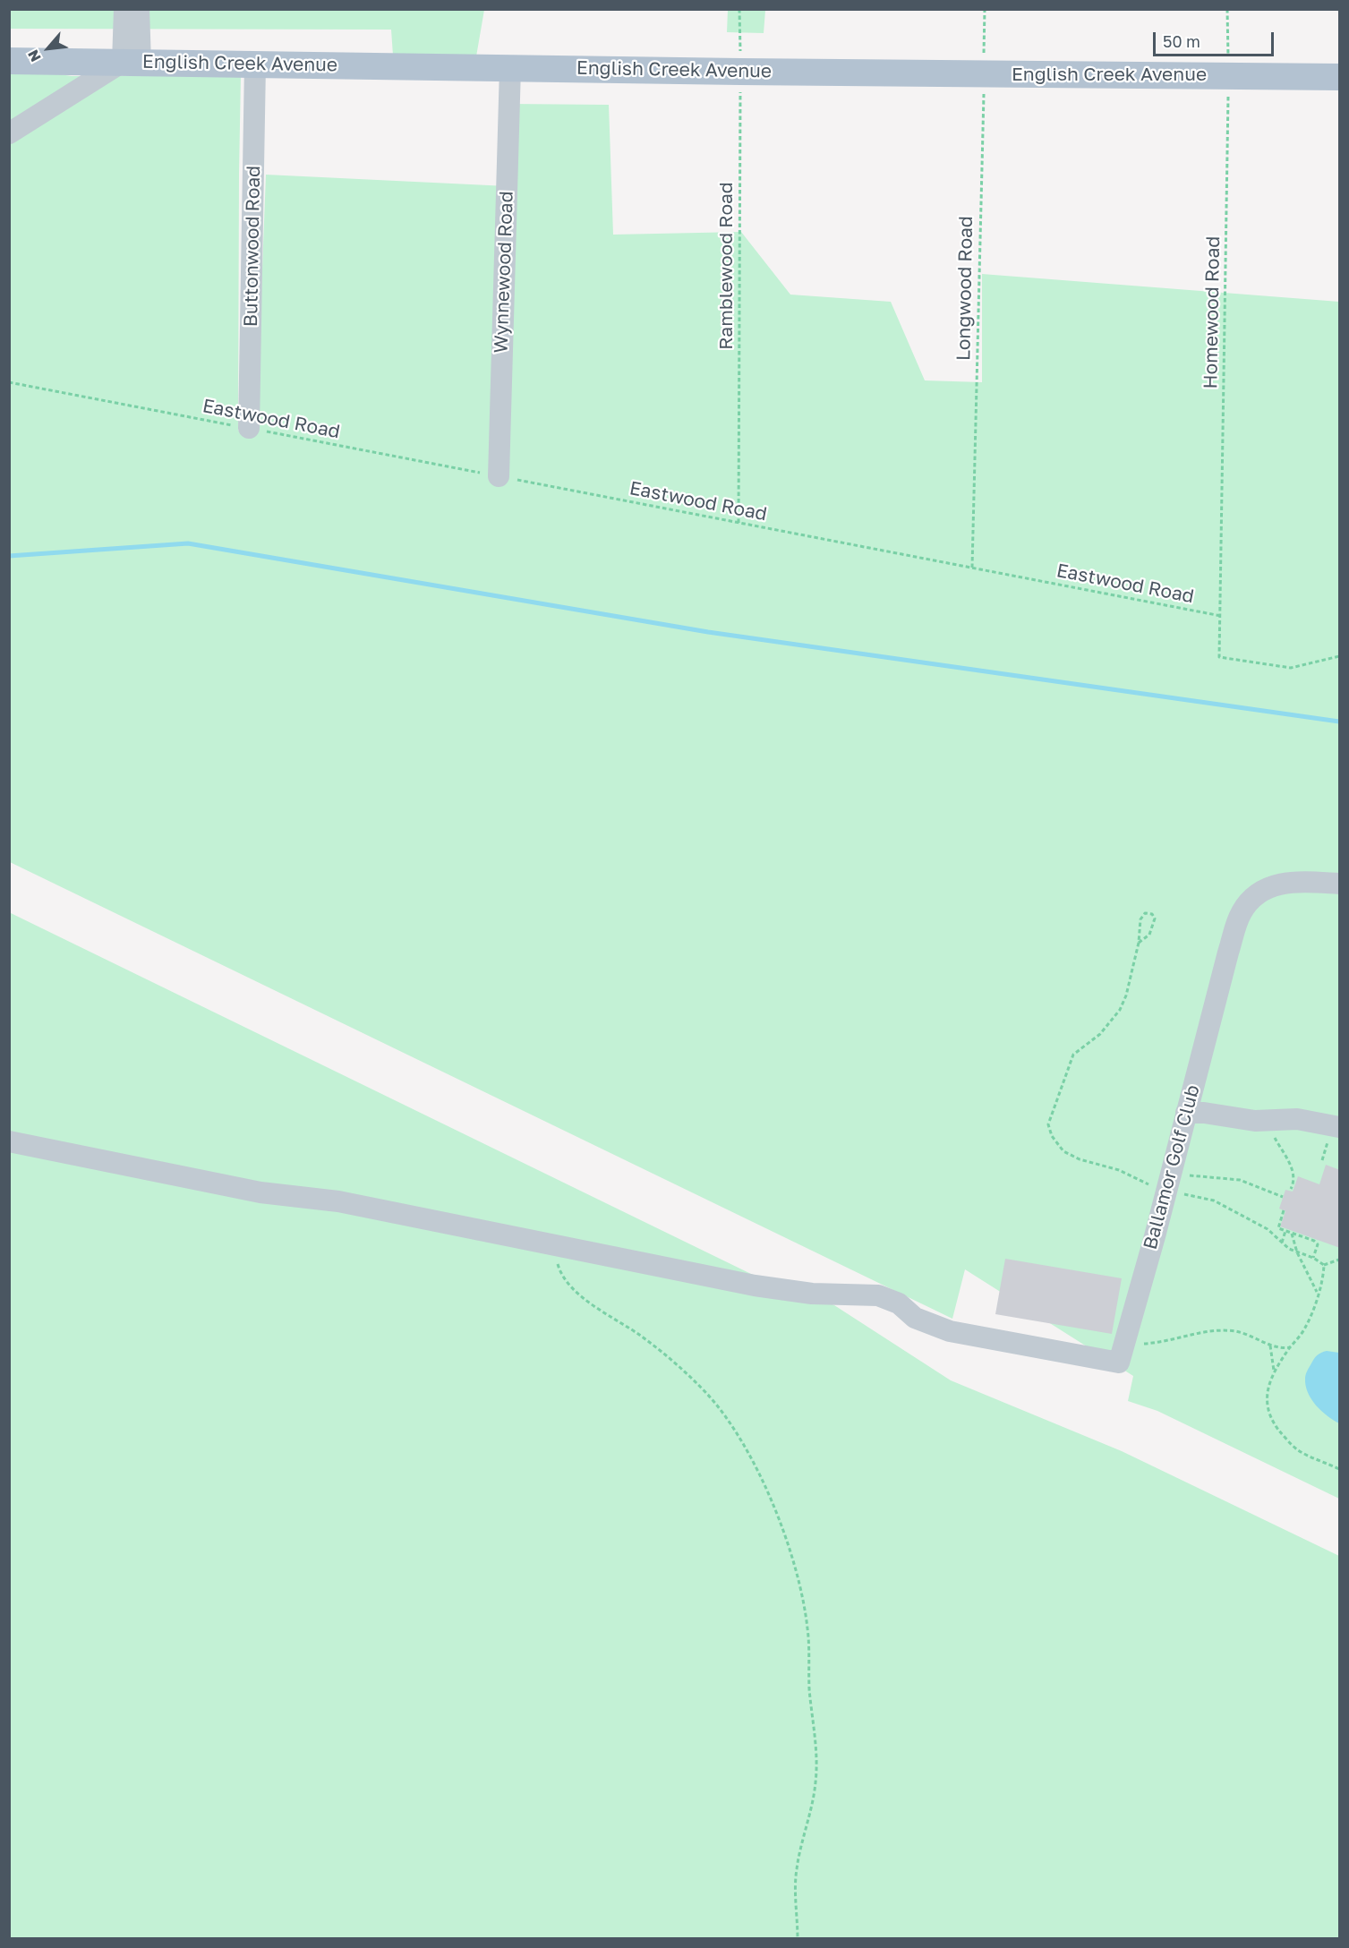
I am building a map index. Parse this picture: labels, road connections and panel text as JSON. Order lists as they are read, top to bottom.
{
  "streets": {
    "main road": ["English Creek Avenue"],
    "street": ["Buttonwood Road", "Wynnewood Road", "Ballamor Golf Club"],
    "path": [
      "Ramblewood Road",
      "Longwood Road",
      "Homewood Road",
      "Eastwood Road"
    ]
  },
  "crossings": [
    ["English Creek Avenue", "Buttonwood Road"],
    ["English Creek Avenue", "Ramblewood Road"],
    ["English Creek Avenue", "Wynnewood Road"],
    ["English Creek Avenue", "Longwood Road"],
    ["English Creek Avenue", "Homewood Road"],
    ["Buttonwood Road", "Eastwood Road"],
    ["Ramblewood Road", "Eastwood Road"],
    ["Wynnewood Road", "Eastwood Road"],
    ["Longwood Road", "Eastwood Road"],
    ["Homewood Road", "Eastwood Road"]
  ],
  "scale_bar": "50 m",
  "north": "bottom left"
}
